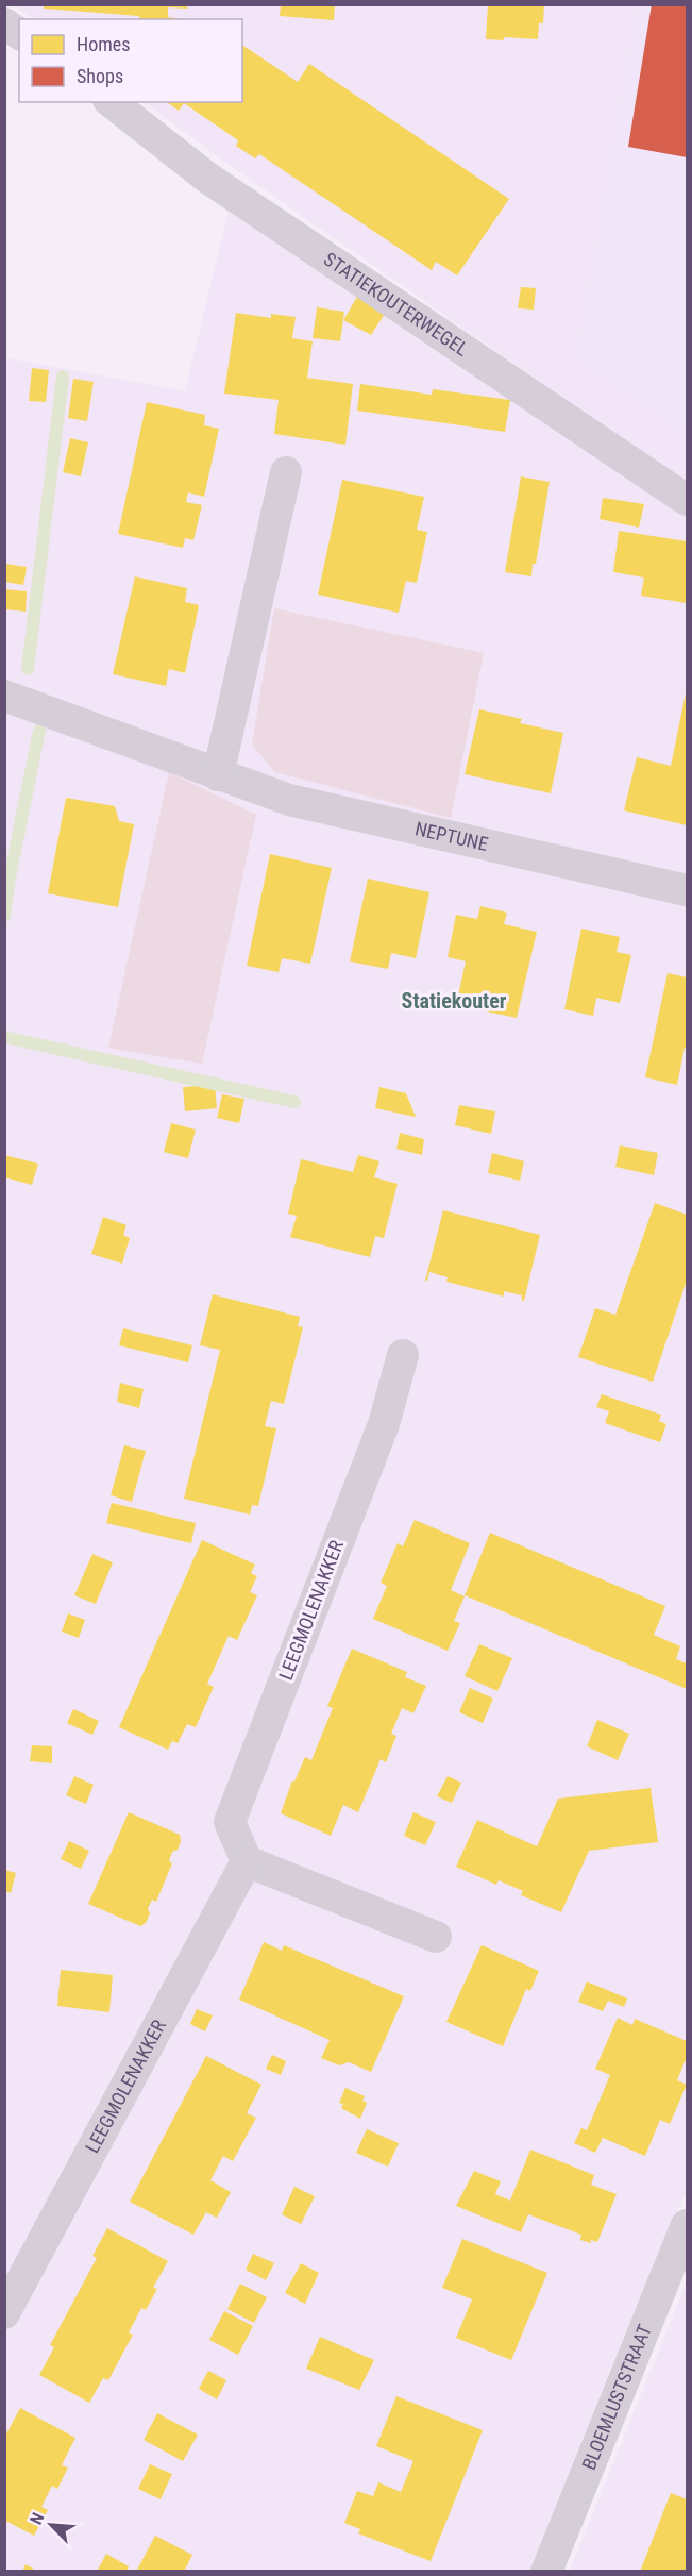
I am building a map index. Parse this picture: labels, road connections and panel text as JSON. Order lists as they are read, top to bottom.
{
  "streets": {
    "street": [
      "STATIEKOUTERWEGEL",
      "NEPTUNE",
      "LEEGMOLENAKKER",
      "BLOEMLUSTSTRAAT"
    ]
  },
  "districts": ["Statiekouter"],
  "legend": ["Homes", "Shops"],
  "north": "top left"
}
